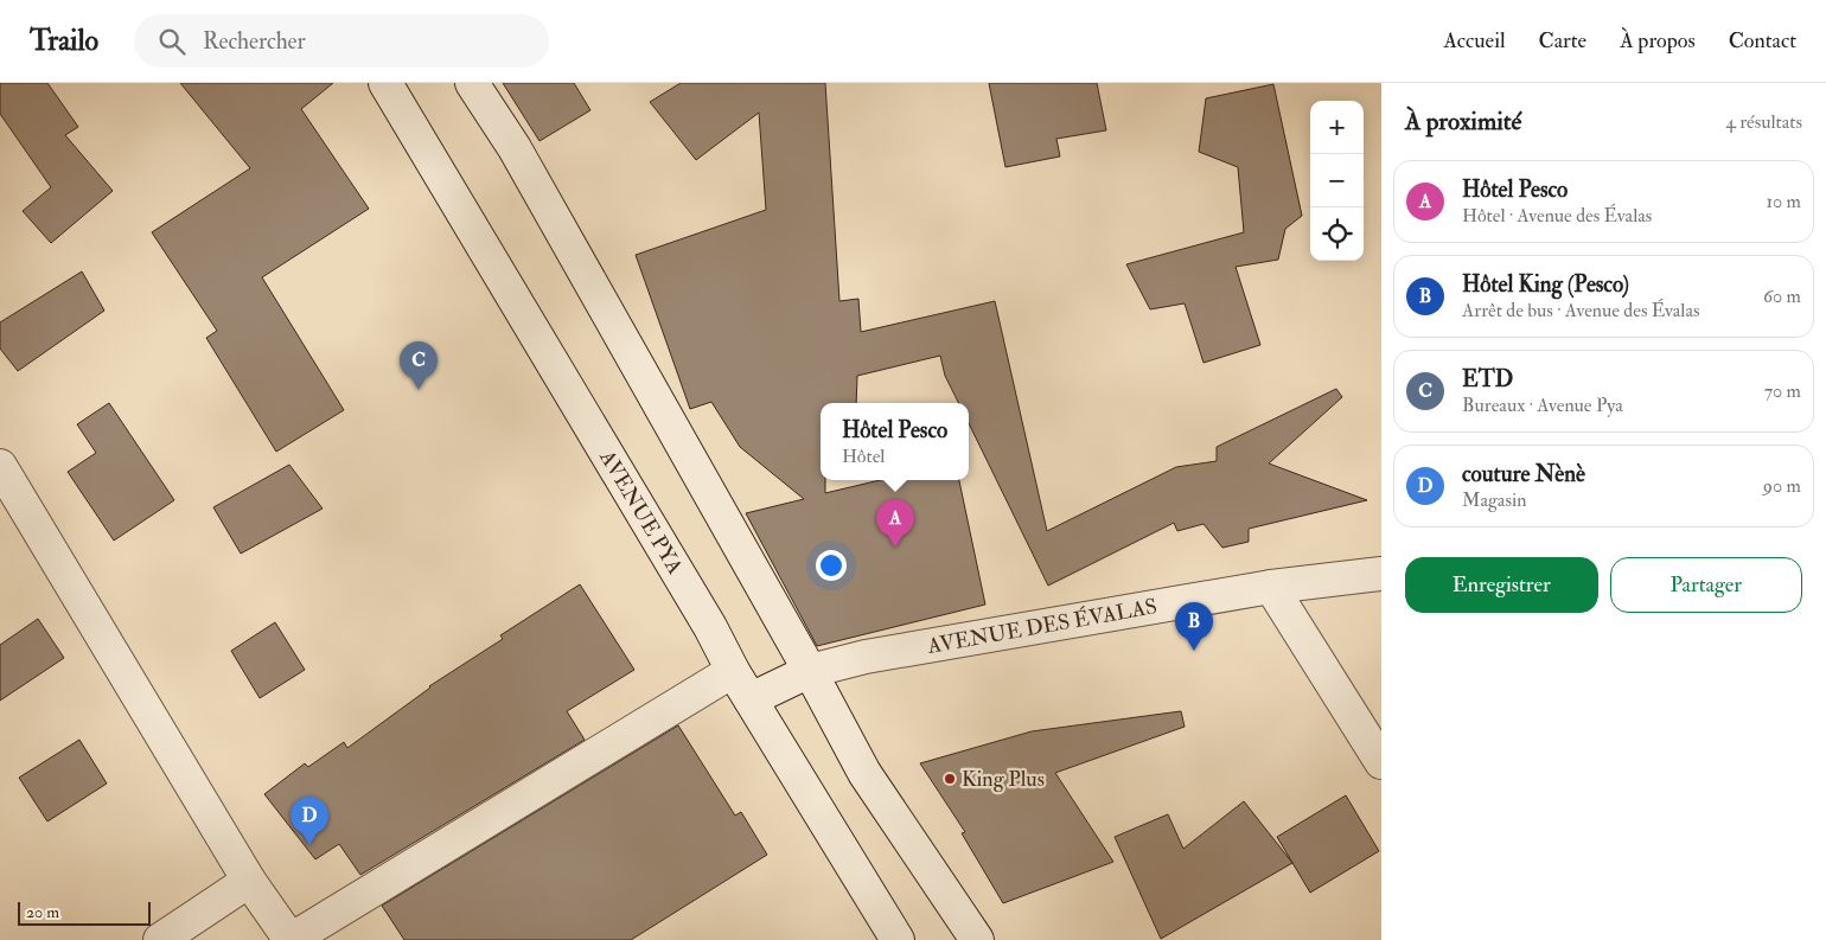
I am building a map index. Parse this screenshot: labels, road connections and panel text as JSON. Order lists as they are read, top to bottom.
{
  "streets": {
    "main road": ["AVENUE PYA", "AVENUE DES ÉVALAS"]
  },
  "crossings": [
    ["AVENUE PYA", "AVENUE DES ÉVALAS"]
  ],
  "places": ["King Plus"],
  "scale_bar": "20 m",
  "page": {
    "header": "Trailo",
    "search": "Rechercher",
    "nav": [
      "Accueil",
      "Carte",
      "À propos",
      "Contact"
    ],
    "heading": ["À proximité", "4 résultats"],
    "map_buttons": ["+", "−"],
    "list": [
      {
        "mark": "A",
        "name": "Hôtel Pesco",
        "note": "Hôtel · Avenue des Évalas",
        "value": "10 m"
      },
      {
        "mark": "B",
        "name": "Hôtel King (Pesco)",
        "note": "Arrêt de bus · Avenue des Évalas",
        "value": "60 m"
      },
      {
        "mark": "C",
        "name": "ETD",
        "note": "Bureaux · Avenue Pya",
        "value": "70 m"
      },
      {
        "mark": "D",
        "name": "couture Nènè",
        "note": "Magasin",
        "value": "90 m"
      }
    ],
    "pins": [
      "C",
      "A",
      "B",
      "D"
    ],
    "popup": ["Hôtel Pesco", "Hôtel"],
    "buttons": ["Enregistrer", "Partager"],
    "scale": "20 m"
  }
}
